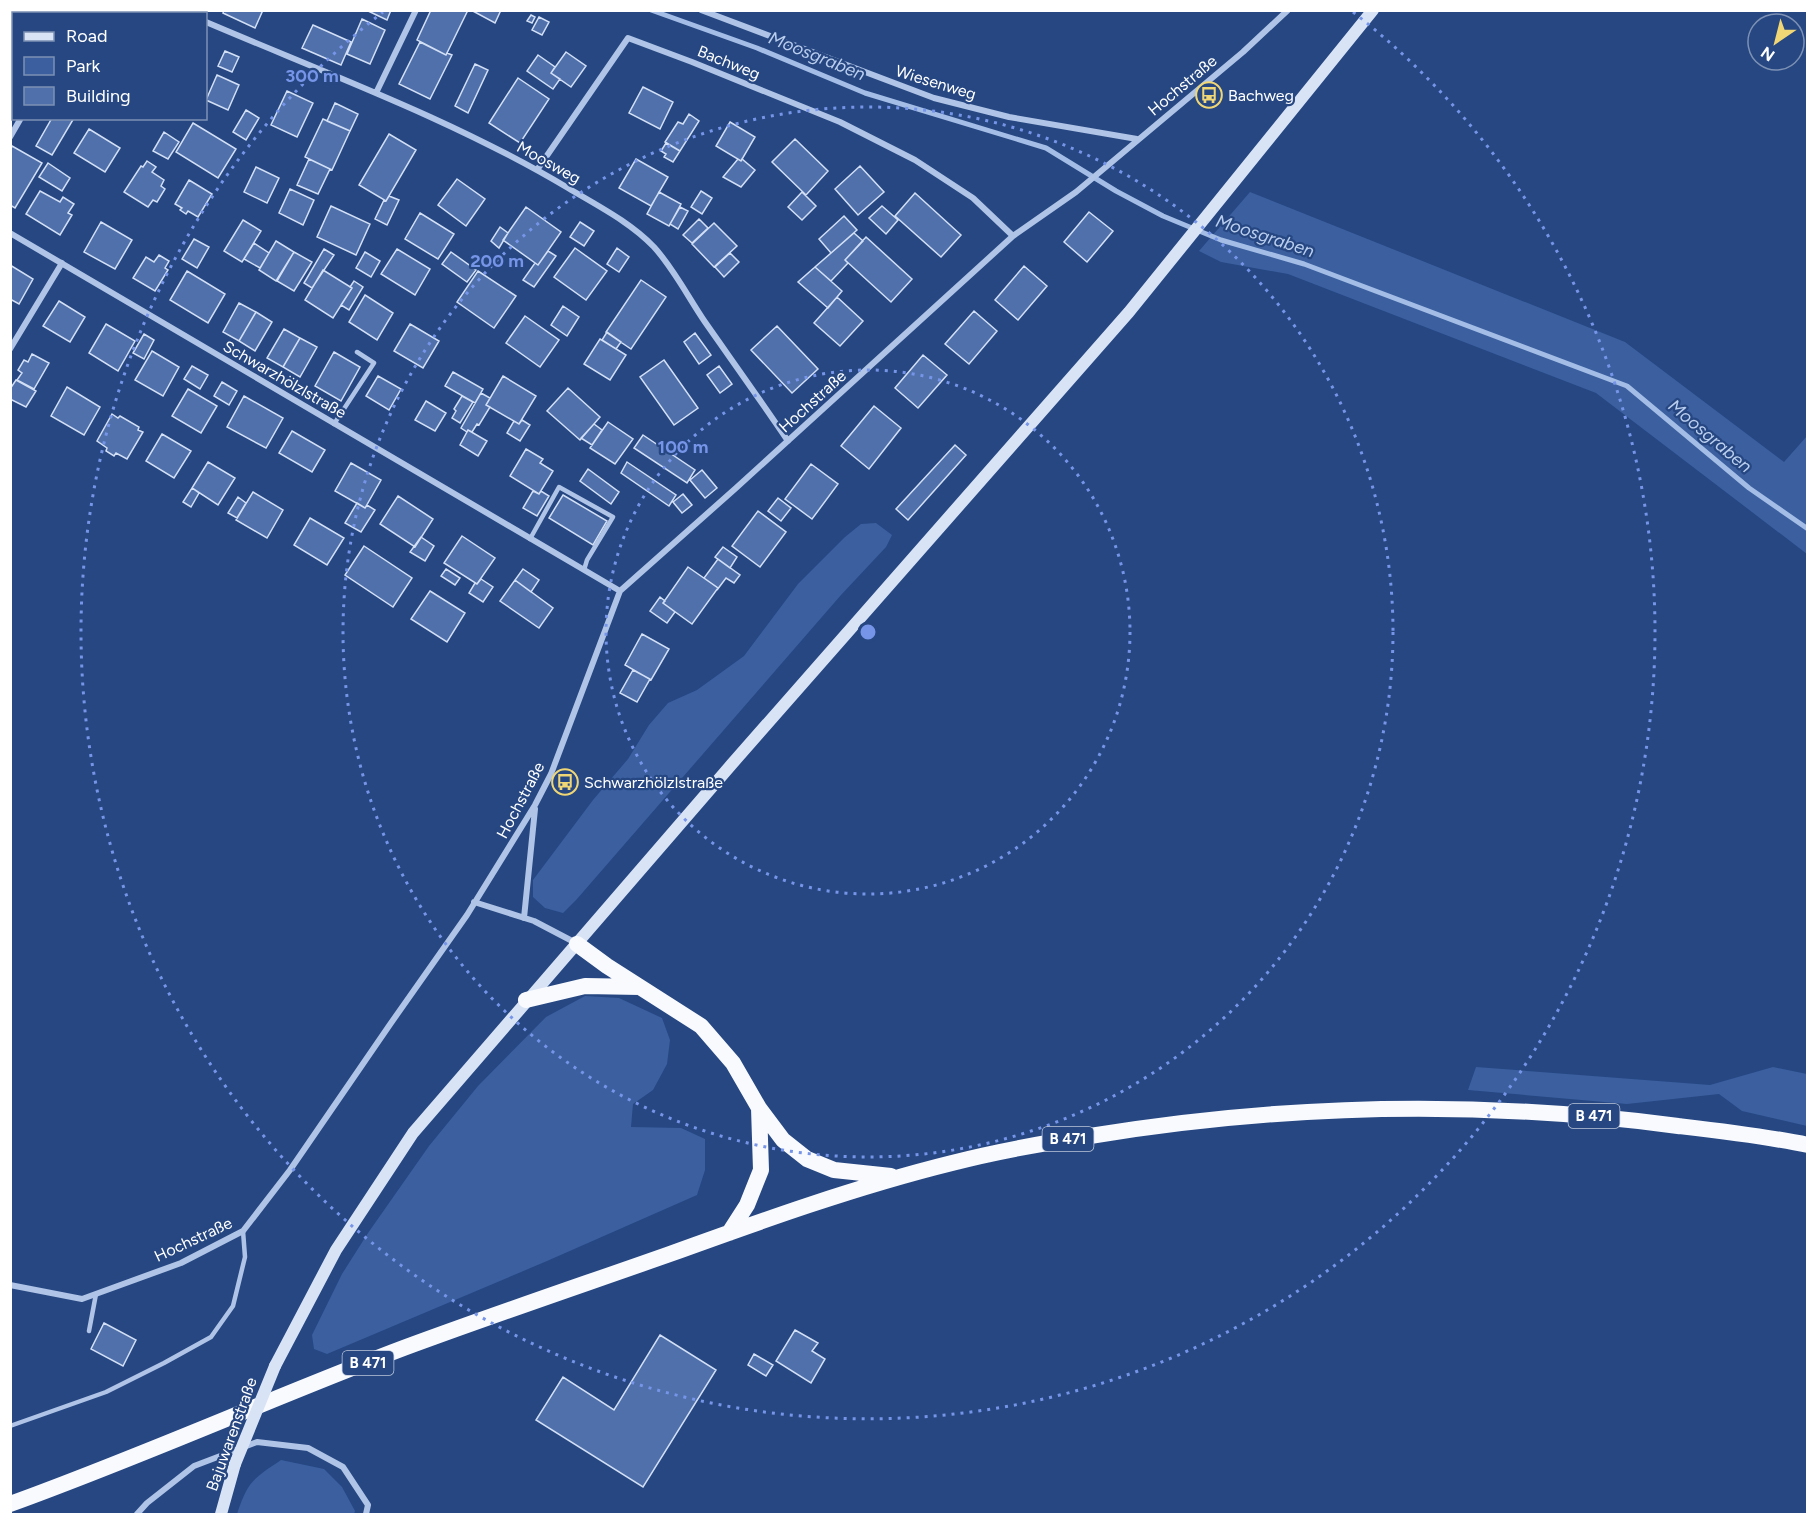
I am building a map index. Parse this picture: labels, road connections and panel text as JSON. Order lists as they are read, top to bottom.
{
  "streets": {
    "highway": ["B 471"],
    "main road": ["Bajuwarenstraße"],
    "street": [
      "Bachweg",
      "Wiesenweg",
      "Hochstraße",
      "Moosweg",
      "Schwarzhölzlstraße"
    ]
  },
  "crossings": [
    ["Bachweg", "Hochstraße"],
    ["Bachweg", "Moosweg"],
    ["Wiesenweg", "Hochstraße"],
    ["Hochstraße", "Moosweg"],
    ["Hochstraße", "Schwarzhölzlstraße"]
  ],
  "water": ["Moosgraben"],
  "places": {
    "bus stop": ["Bachweg", "Schwarzhölzlstraße"]
  },
  "legend": ["Road", "Park", "Building"],
  "north": "bottom left",
  "rings": ["300 m", "200 m", "100 m"]
}
